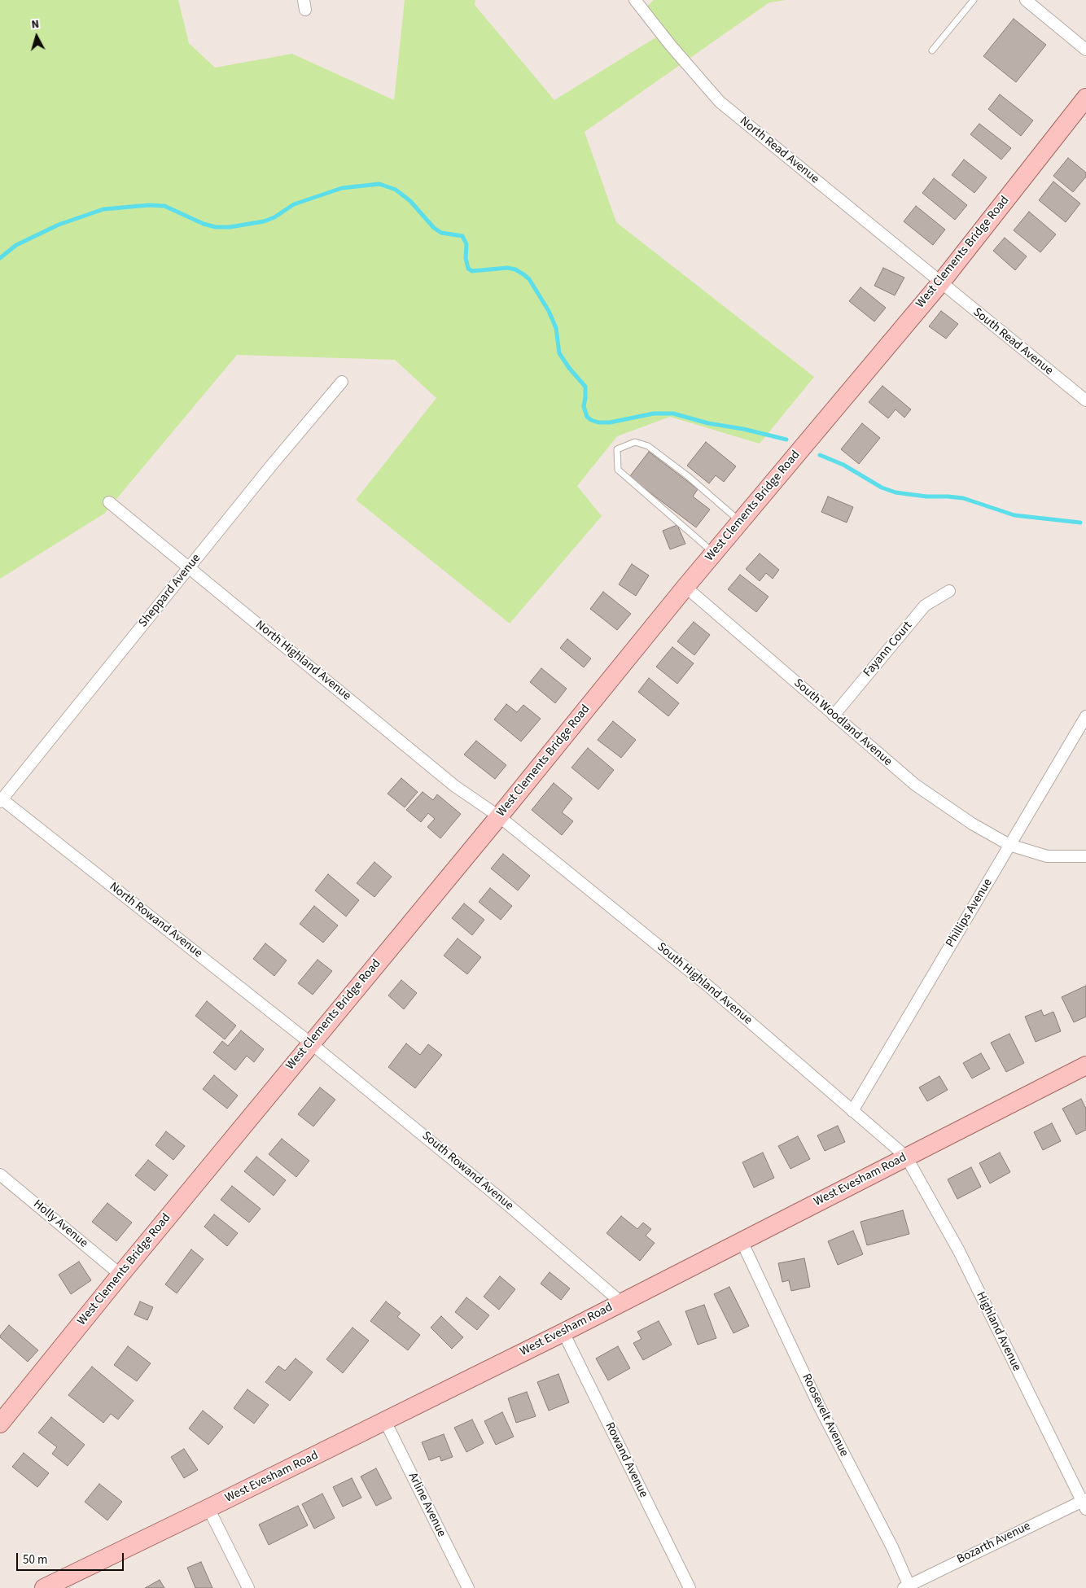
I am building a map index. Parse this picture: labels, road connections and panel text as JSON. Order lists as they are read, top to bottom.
{
  "streets": {
    "main road": ["West Clements Bridge Road", "West Evesham Road"],
    "street": [
      "North Read Avenue",
      "South Read Avenue",
      "Sheppard Avenue",
      "Fayann Court",
      "North Highland Avenue",
      "South Woodland Avenue",
      "Phillips Avenue",
      "North Rowand Avenue",
      "South Highland Avenue",
      "South Rowand Avenue",
      "Holly Avenue",
      "Highland Avenue",
      "Roosevelt Avenue",
      "Rowand Avenue",
      "Arline Avenue",
      "Bozarth Avenue"
    ]
  },
  "crossings": [
    ["North Read Avenue", "West Clements Bridge Road"],
    ["North Read Avenue", "South Read Avenue"],
    ["West Clements Bridge Road", "South Read Avenue"],
    ["West Clements Bridge Road", "North Highland Avenue"],
    ["West Clements Bridge Road", "South Woodland Avenue"],
    ["West Clements Bridge Road", "North Rowand Avenue"],
    ["West Clements Bridge Road", "South Highland Avenue"],
    ["West Clements Bridge Road", "South Rowand Avenue"],
    ["West Clements Bridge Road", "Holly Avenue"],
    ["Sheppard Avenue", "North Highland Avenue"],
    ["Sheppard Avenue", "North Rowand Avenue"],
    ["Fayann Court", "South Woodland Avenue"],
    ["North Highland Avenue", "South Highland Avenue"],
    ["South Woodland Avenue", "Phillips Avenue"],
    ["Phillips Avenue", "South Highland Avenue"],
    ["North Rowand Avenue", "South Rowand Avenue"],
    ["South Highland Avenue", "West Evesham Road"],
    ["South Highland Avenue", "Highland Avenue"],
    ["South Rowand Avenue", "West Evesham Road"],
    ["West Evesham Road", "Highland Avenue"],
    ["West Evesham Road", "Roosevelt Avenue"],
    ["West Evesham Road", "Rowand Avenue"],
    ["West Evesham Road", "Arline Avenue"],
    ["Highland Avenue", "Bozarth Avenue"],
    ["Roosevelt Avenue", "Bozarth Avenue"]
  ],
  "scale_bar": "50 m",
  "north": "top"
}
